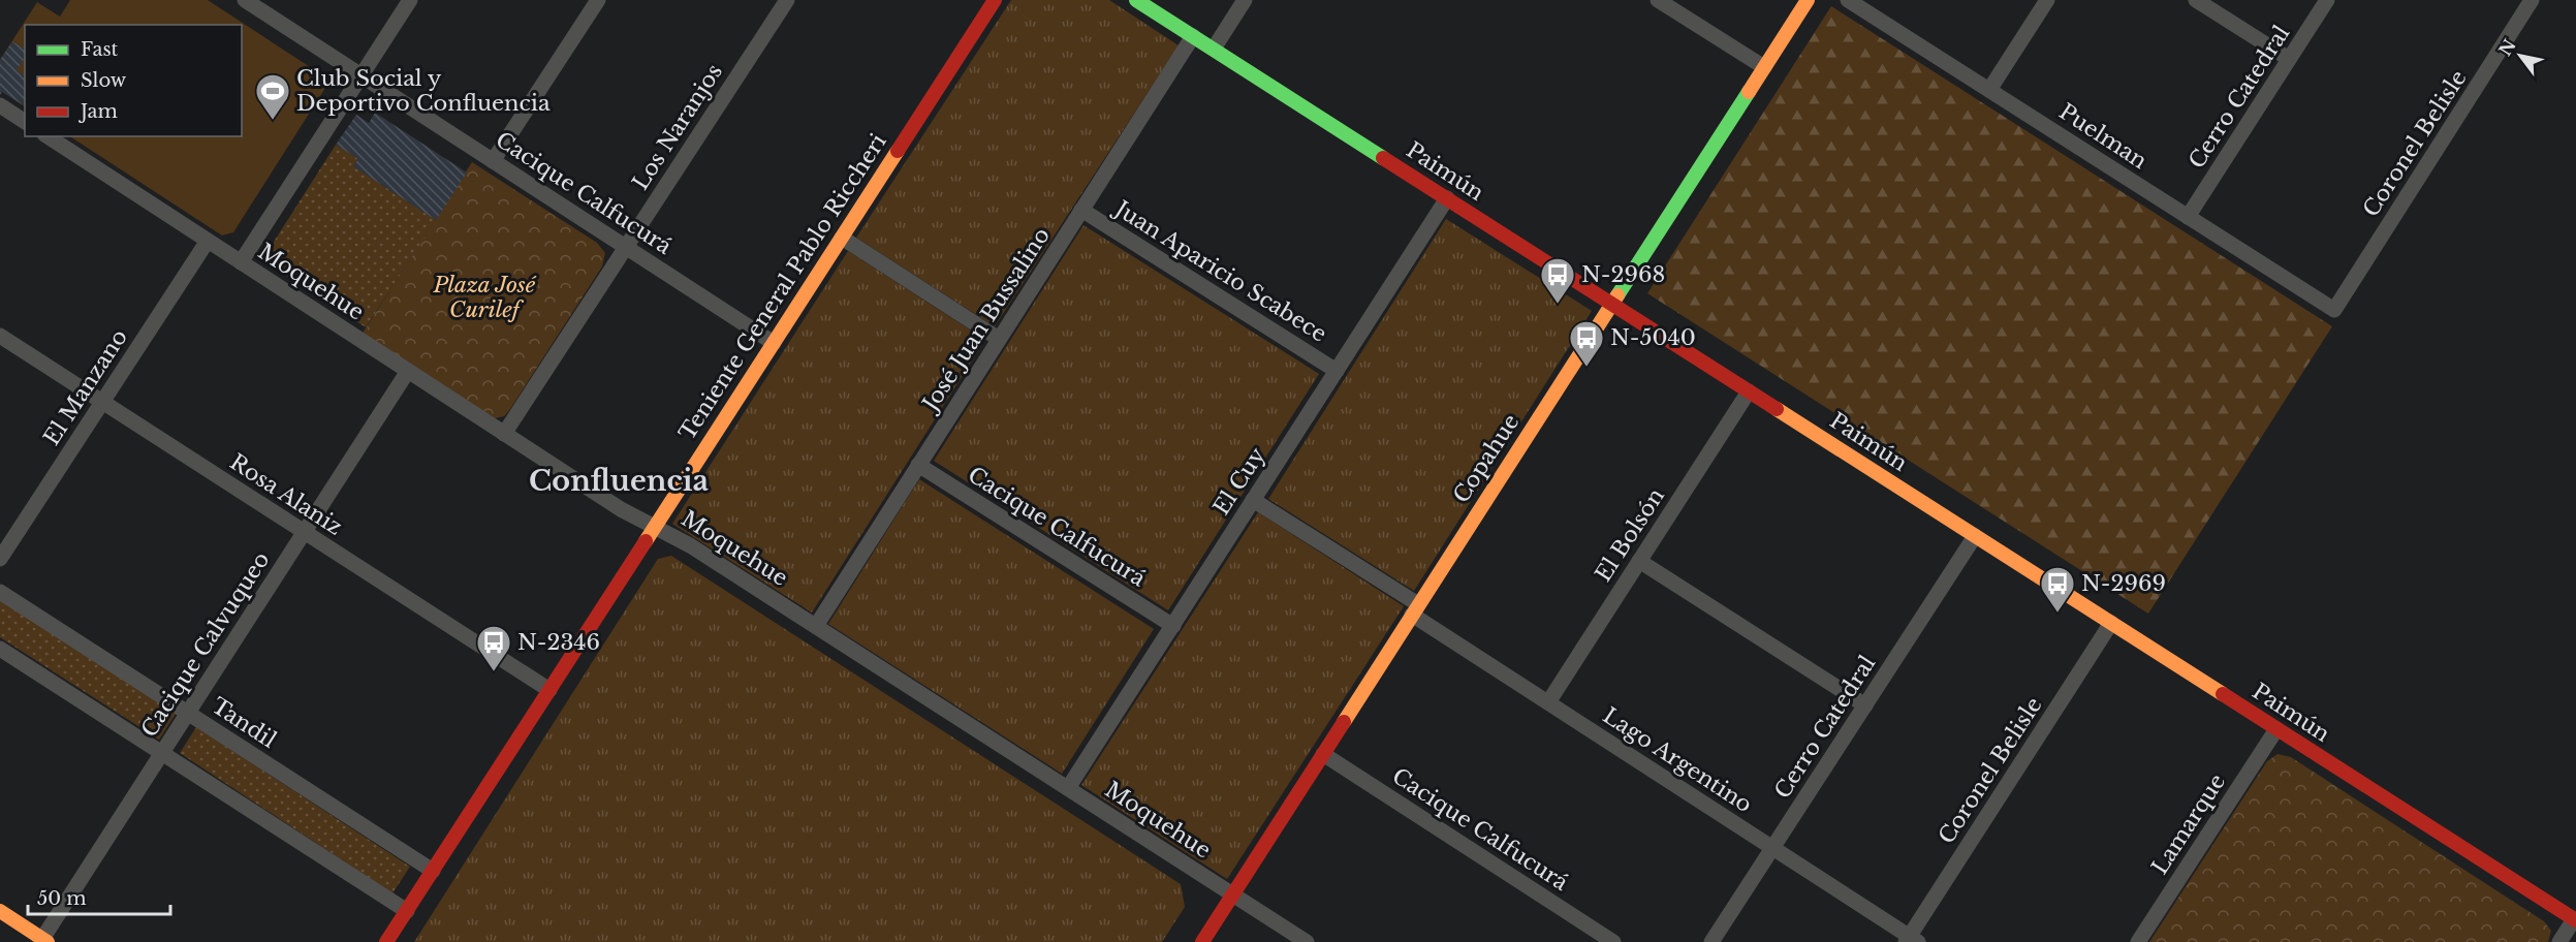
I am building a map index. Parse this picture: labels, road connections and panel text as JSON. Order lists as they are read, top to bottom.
{
  "streets": {
    "street": [
      "Cerro Catedral",
      "Los Naranjos",
      "Puelman",
      "Coronel Belisle",
      "Paimún",
      "Cacique Calfucurá",
      "Juan Aparicio Scabece",
      "Moquehue",
      "Teniente General Pablo Riccheri",
      "José Juan Bussalino",
      "El Manzano",
      "Copahue",
      "El Cuy",
      "Rosa Alaniz",
      "El Bolsón",
      "Cacique Calvuqueo",
      "Tandil",
      "Lago Argentino",
      "Lamarque"
    ]
  },
  "crossings": [
    ["Cerro Catedral", "Puelman"],
    ["Cerro Catedral", "Paimún"],
    ["Cerro Catedral", "Lago Argentino"],
    ["Los Naranjos", "Cacique Calfucurá"],
    ["Los Naranjos", "Moquehue"],
    ["Puelman", "Coronel Belisle"],
    ["Coronel Belisle", "Paimún"],
    ["Coronel Belisle", "Lago Argentino"],
    ["Paimún", "José Juan Bussalino"],
    ["Paimún", "Copahue"],
    ["Paimún", "El Cuy"],
    ["Paimún", "El Bolsón"],
    ["Paimún", "Lamarque"],
    ["Cacique Calfucurá", "Teniente General Pablo Riccheri"],
    ["Cacique Calfucurá", "José Juan Bussalino"],
    ["Cacique Calfucurá", "Copahue"],
    ["Cacique Calfucurá", "El Cuy"],
    ["Juan Aparicio Scabece", "José Juan Bussalino"],
    ["Juan Aparicio Scabece", "El Cuy"],
    ["Moquehue", "Teniente General Pablo Riccheri"],
    ["Moquehue", "José Juan Bussalino"],
    ["Moquehue", "El Manzano"],
    ["Moquehue", "Copahue"],
    ["Moquehue", "El Cuy"],
    ["Moquehue", "Cacique Calvuqueo"],
    ["Teniente General Pablo Riccheri", "Rosa Alaniz"],
    ["Teniente General Pablo Riccheri", "Tandil"],
    ["El Manzano", "Rosa Alaniz"],
    ["Copahue", "Lago Argentino"],
    ["El Cuy", "Lago Argentino"],
    ["Rosa Alaniz", "Cacique Calvuqueo"],
    ["El Bolsón", "Lago Argentino"],
    ["Cacique Calvuqueo", "Tandil"]
  ],
  "districts": ["Confluencia"],
  "parks": ["Plaza José Curilef"],
  "places": {
    "sports": ["Club Social y Deportivo Confluencia"],
    "bus stop": [
      "N-2968",
      "N-5040",
      "N-2969",
      "N-2346"
    ]
  },
  "legend": ["Fast", "Slow", "Jam"],
  "scale_bar": "50 m",
  "north": "top left"
}
